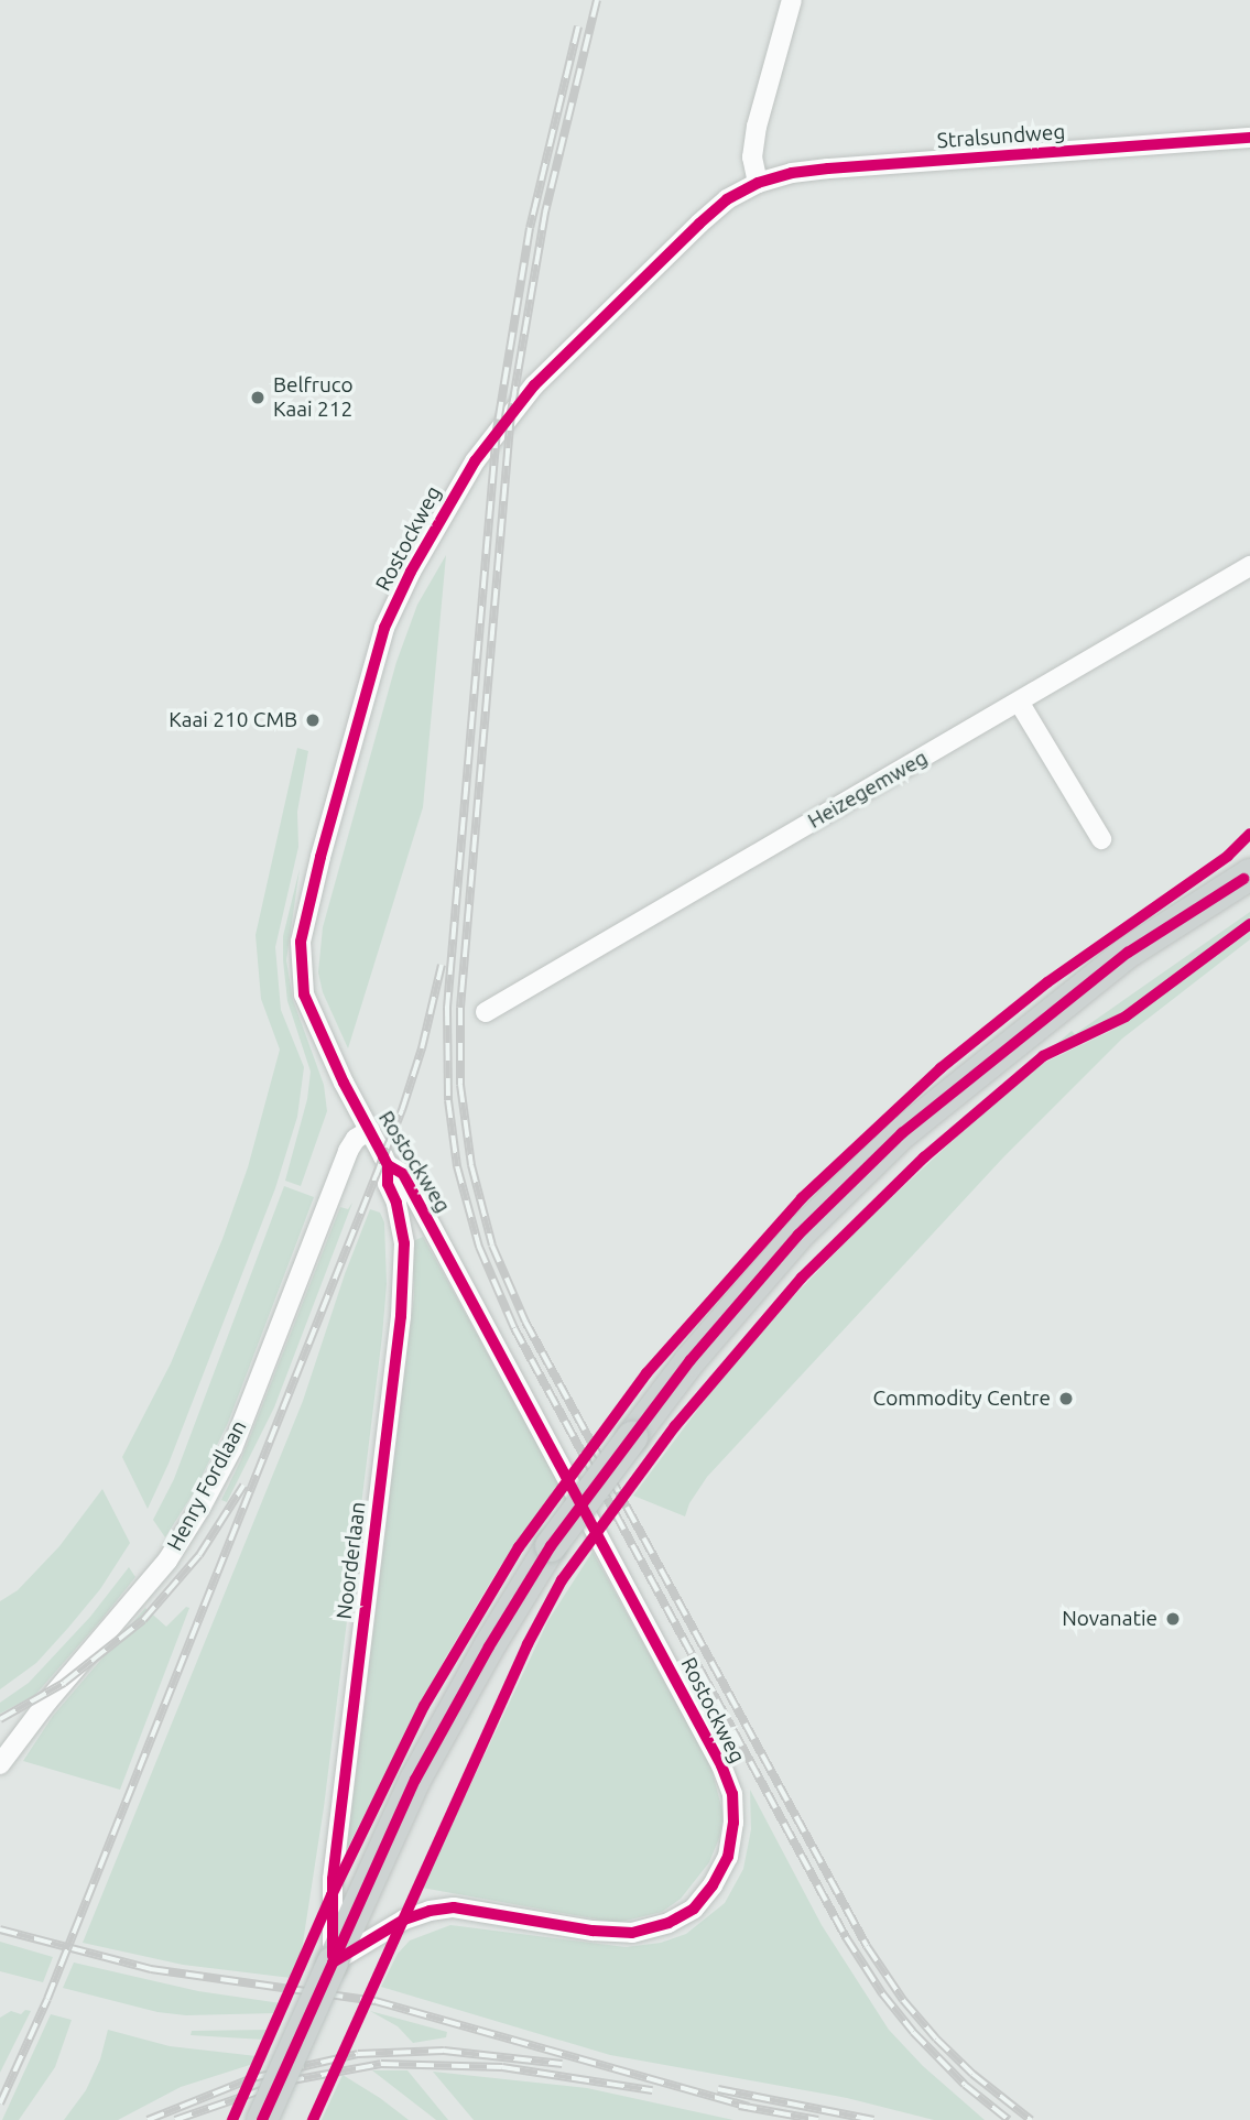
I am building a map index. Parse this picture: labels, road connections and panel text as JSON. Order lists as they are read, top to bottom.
{
  "streets": {
    "main road": ["Noorderlaan"],
    "street": [
      "Stralsundweg",
      "Rostockweg",
      "Heizegemweg",
      "Henry Fordlaan"
    ]
  },
  "crossings": [
    ["Stralsundweg", "Rostockweg"],
    ["Rostockweg", "Henry Fordlaan"],
    ["Rostockweg", "Noorderlaan"]
  ],
  "places": [
    "Belfruco Kaai 212",
    "Kaai 210 CMB",
    "Commodity Centre",
    "Novanatie"
  ]
}
